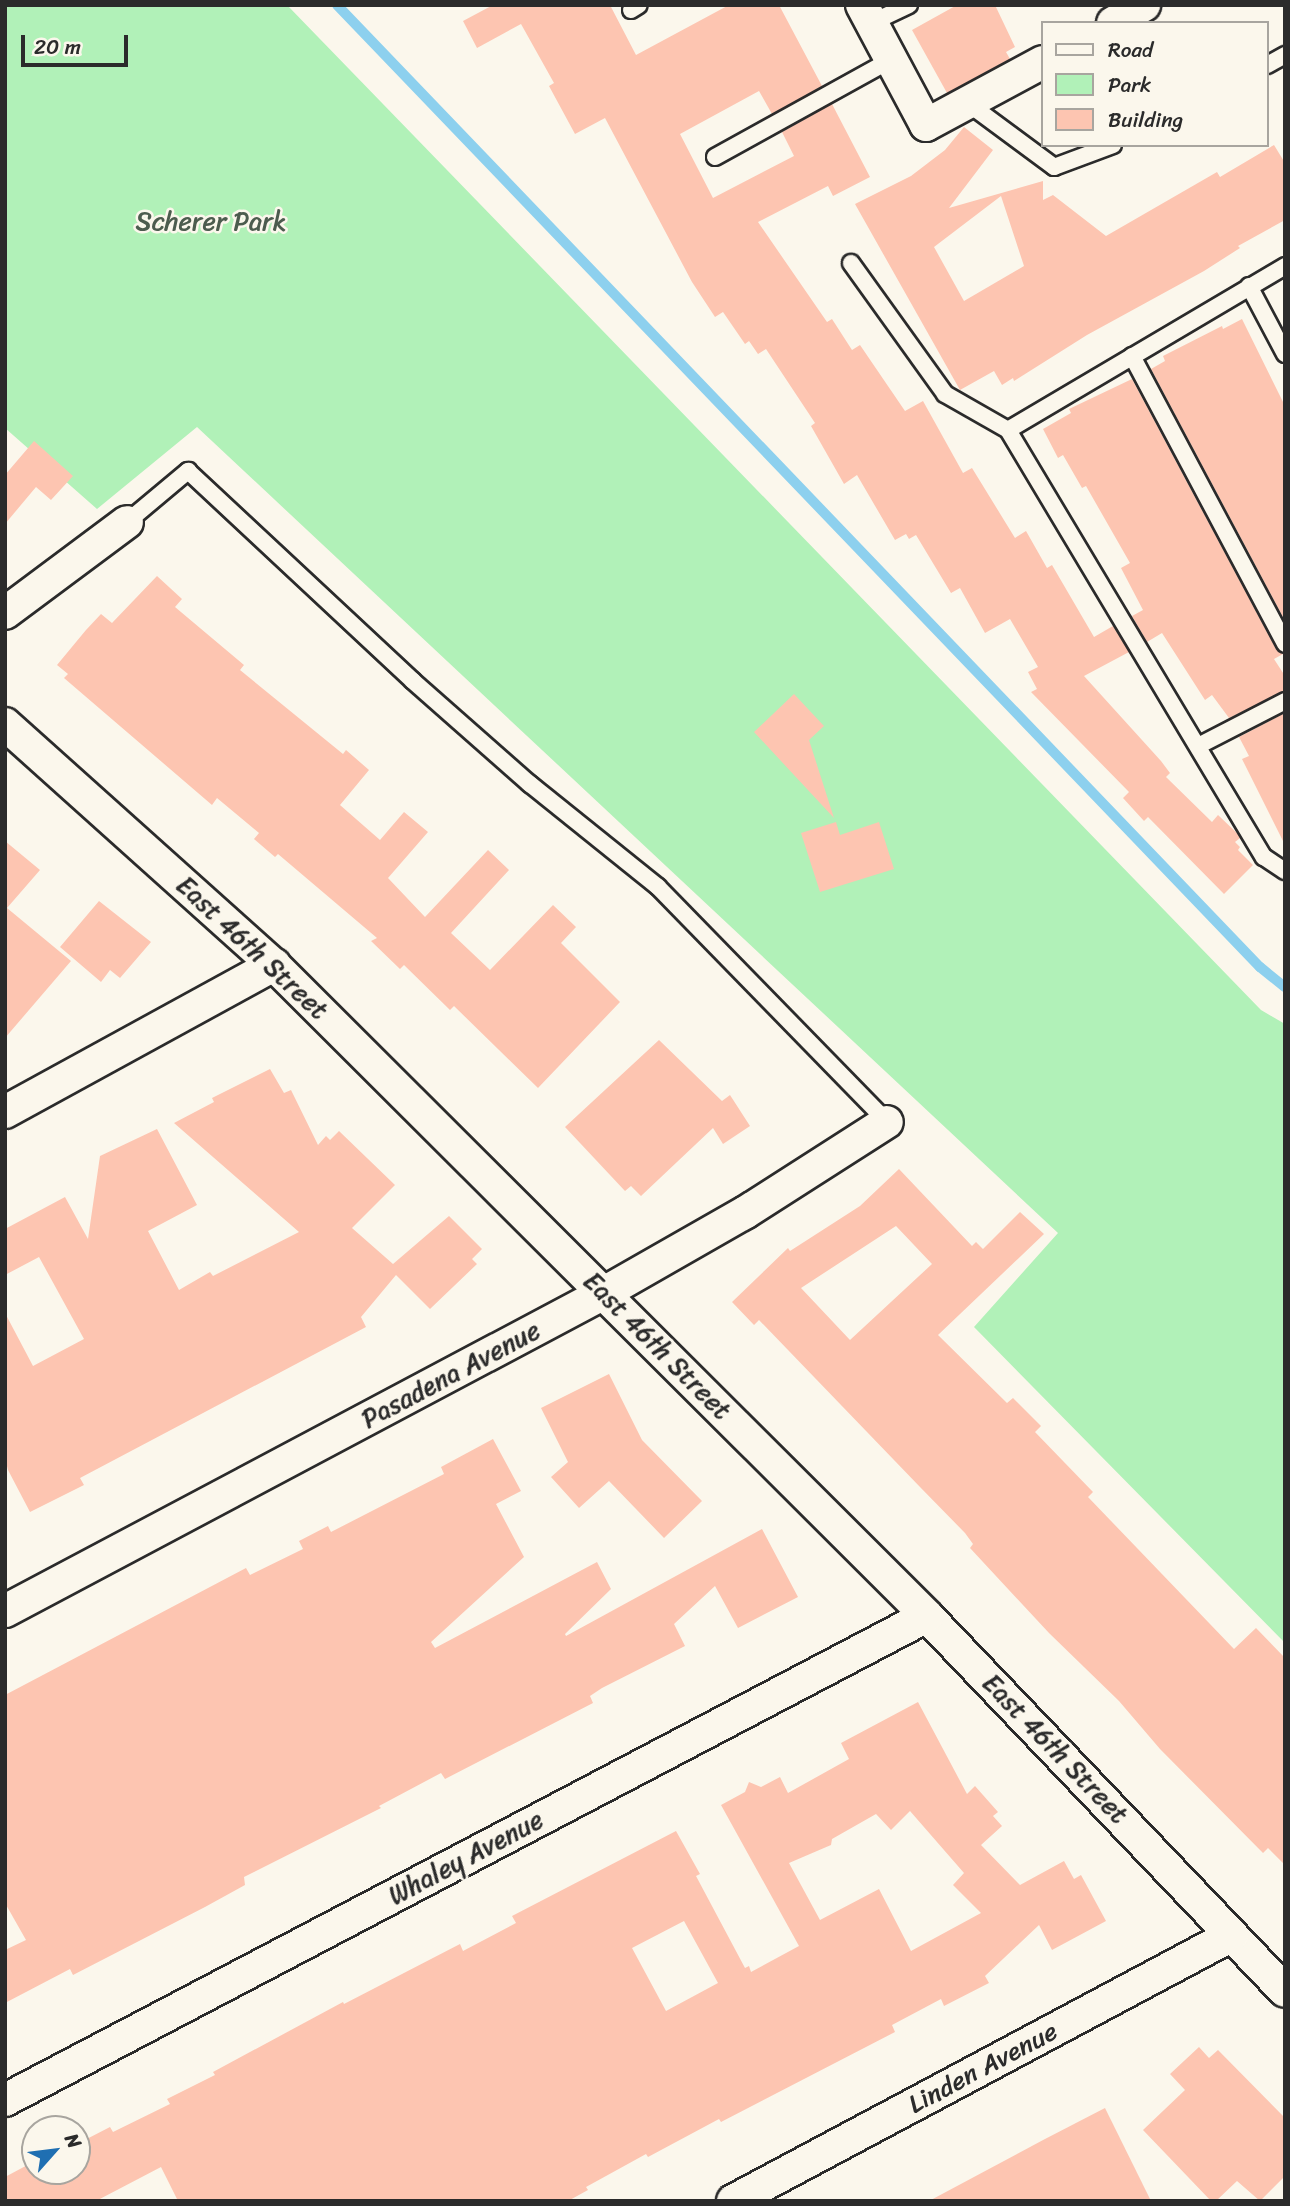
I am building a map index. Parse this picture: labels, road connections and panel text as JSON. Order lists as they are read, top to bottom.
{
  "streets": {
    "street": [
      "East 46th Street",
      "Pasadena Avenue",
      "Whaley Avenue",
      "Linden Avenue"
    ]
  },
  "crossings": [
    ["East 46th Street", "Pasadena Avenue"],
    ["East 46th Street", "Whaley Avenue"],
    ["East 46th Street", "Linden Avenue"]
  ],
  "parks": ["Scherer Park"],
  "legend": ["Road", "Park", "Building"],
  "scale_bar": "20 m",
  "north": "top right"
}
